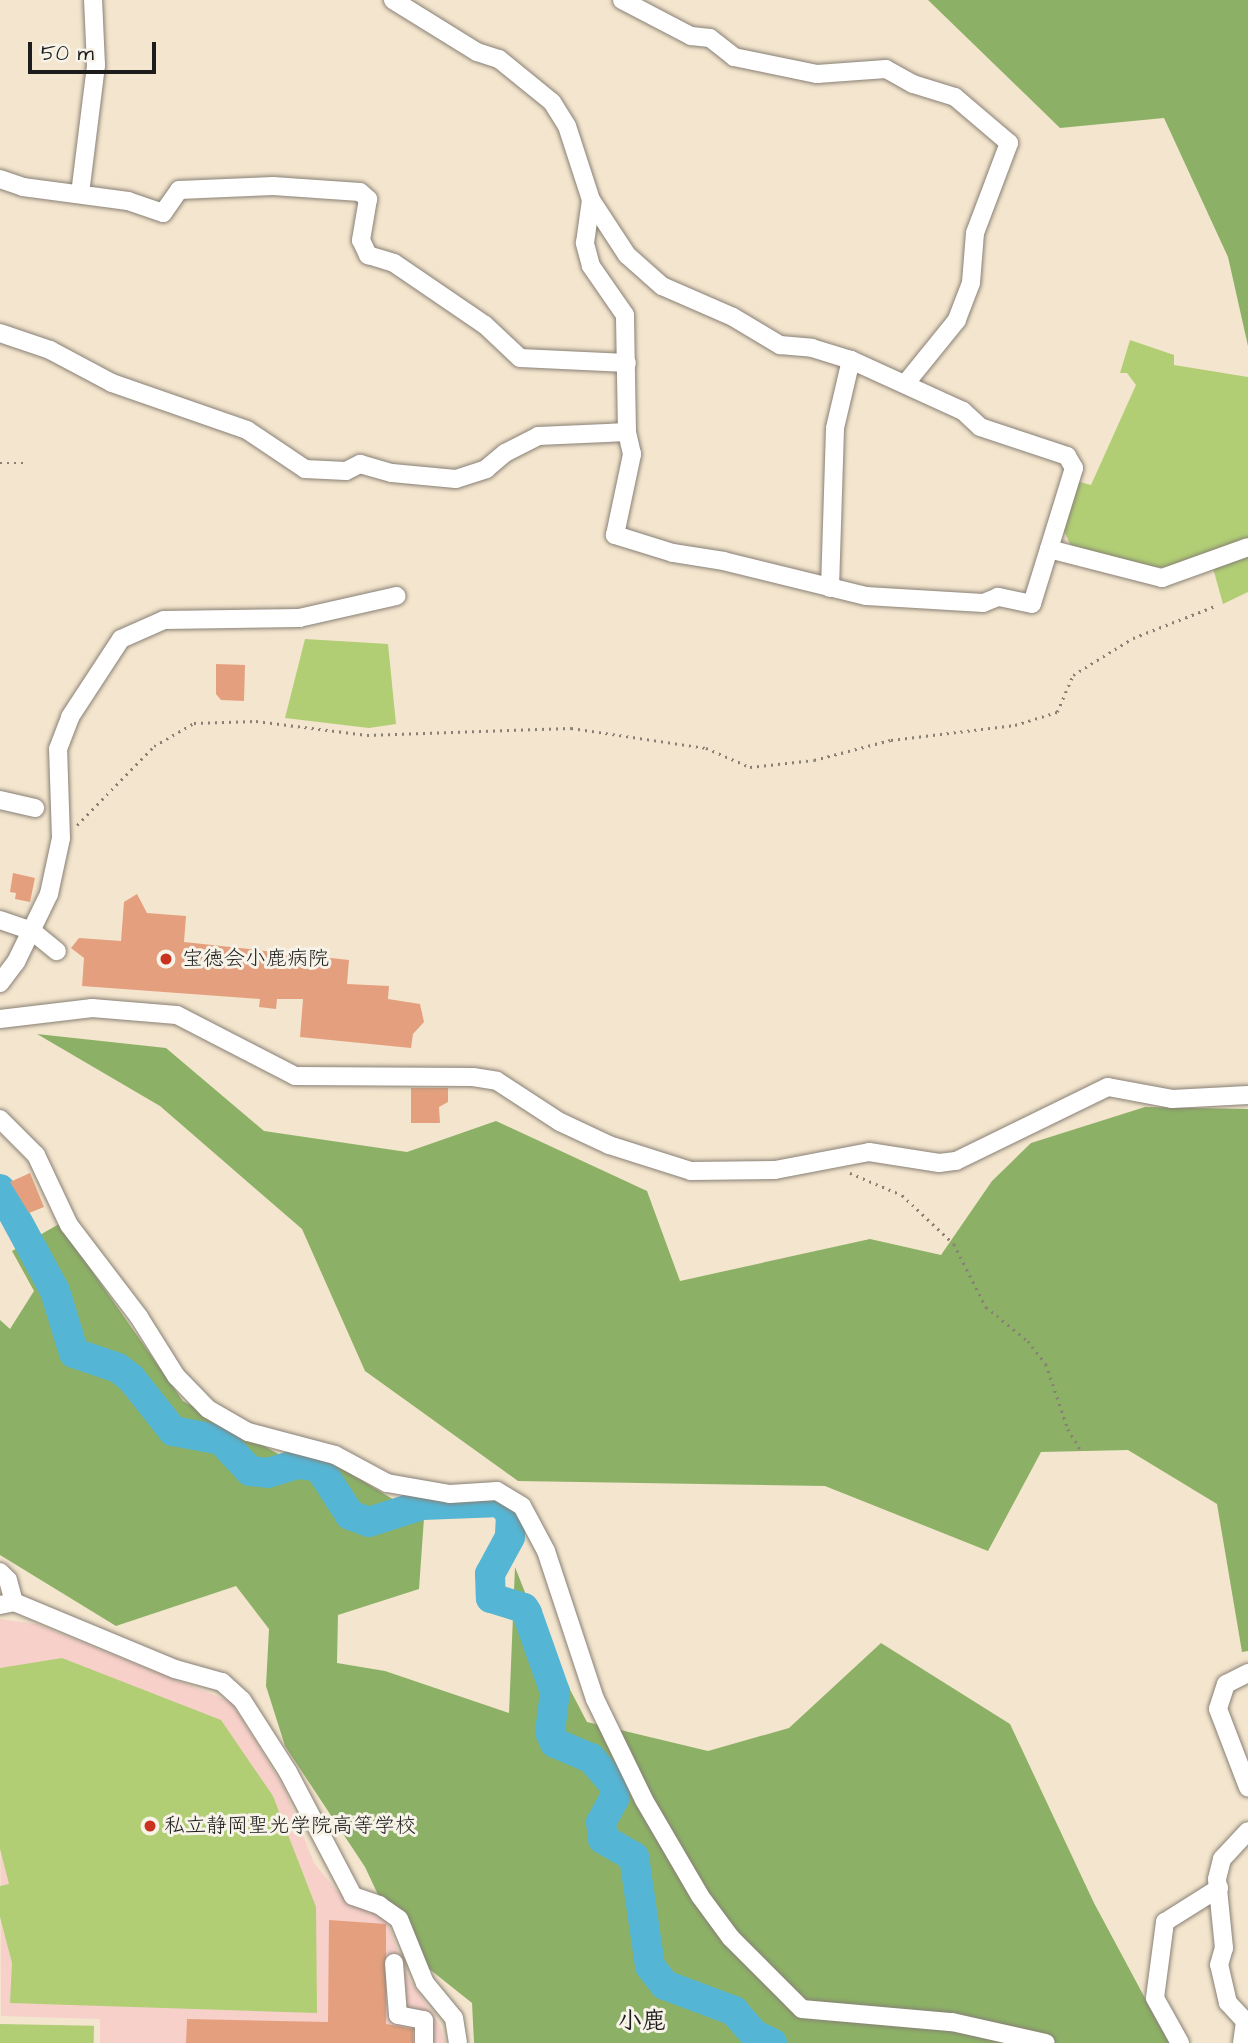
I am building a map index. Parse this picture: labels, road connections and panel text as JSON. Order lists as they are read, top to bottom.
{
  "districts": ["小鹿"],
  "places": ["宝徳会小鹿病院", "私立静岡聖光学院高等学校"],
  "scale_bar": "50 m"
}
